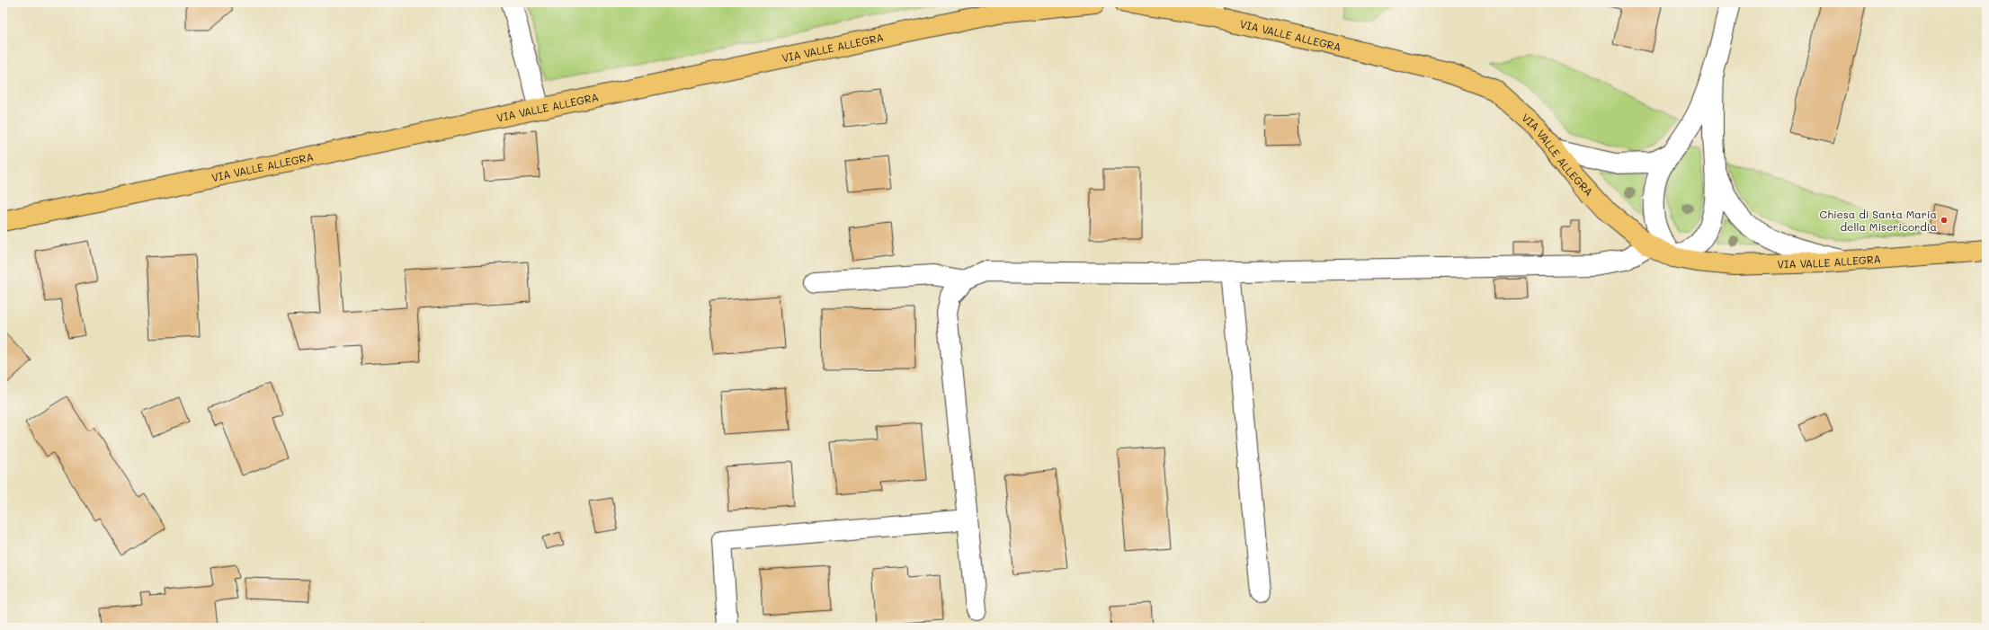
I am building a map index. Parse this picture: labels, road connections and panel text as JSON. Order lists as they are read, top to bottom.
{
  "streets": {
    "main road": ["VIA VALLE ALLEGRA"]
  },
  "places": ["Chiesa di Santa Maria della Misericordia"]
}
